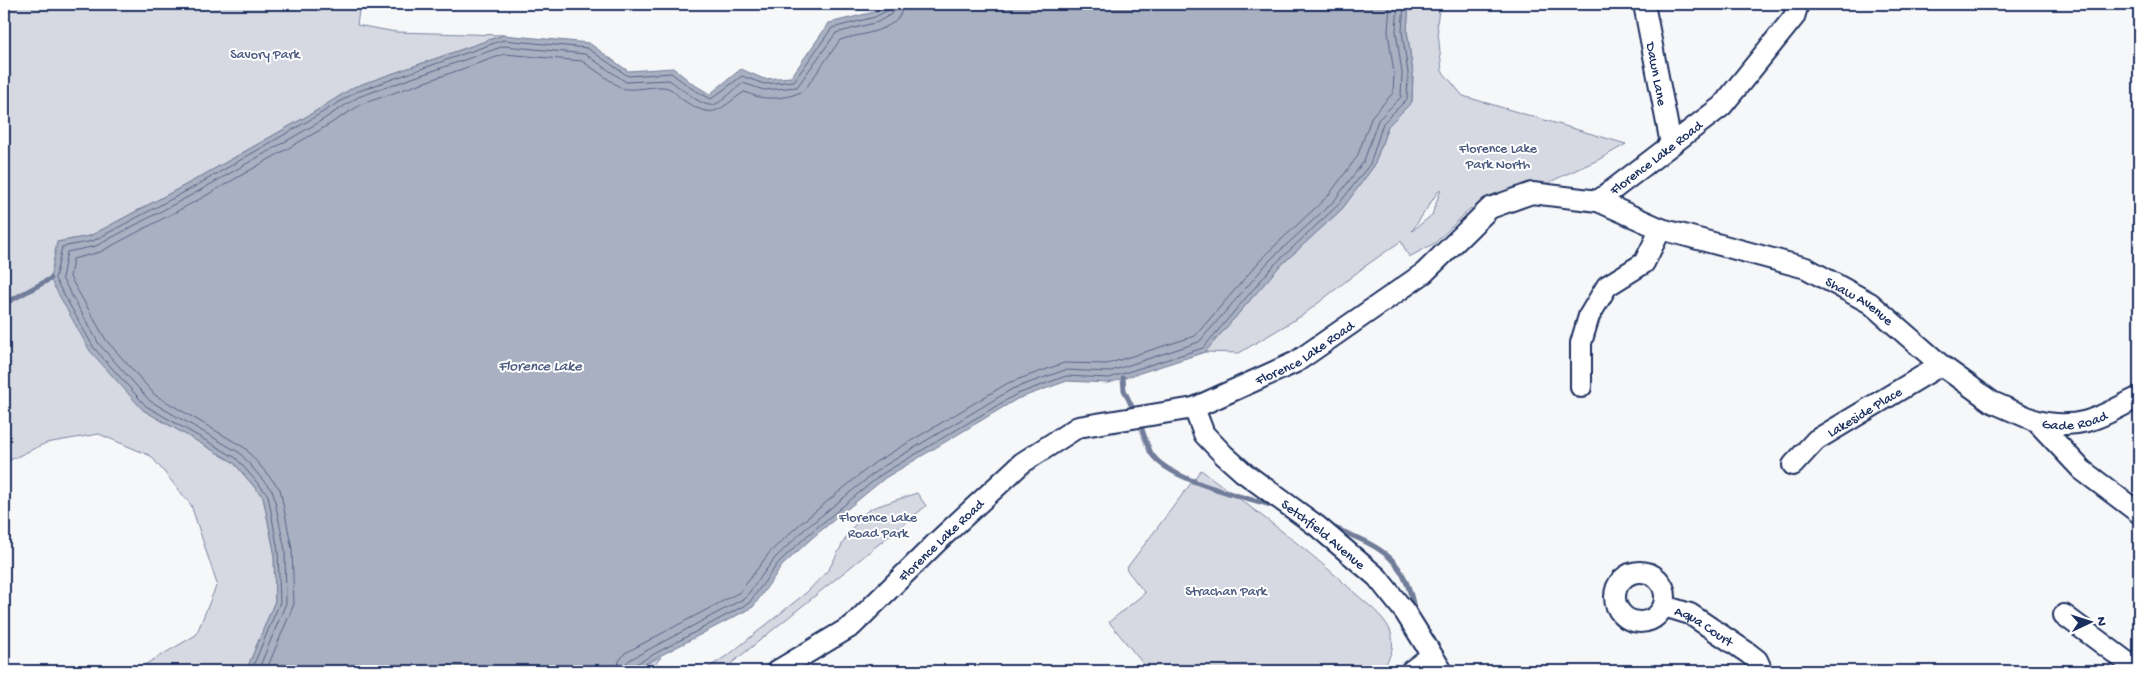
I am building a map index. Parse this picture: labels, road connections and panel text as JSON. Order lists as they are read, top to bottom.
{
  "streets": {
    "street": [
      "Dawn Lane",
      "Florence Lake Road",
      "Shaw Avenue",
      "Lakeside Place",
      "Gade Road",
      "Setchfield Avenue",
      "Aqua Court"
    ]
  },
  "crossings": [
    ["Dawn Lane", "Florence Lake Road"],
    ["Florence Lake Road", "Shaw Avenue"],
    ["Florence Lake Road", "Setchfield Avenue"],
    ["Shaw Avenue", "Lakeside Place"],
    ["Shaw Avenue", "Gade Road"]
  ],
  "water": ["Florence Lake"],
  "parks": [
    "Savory Park",
    "Florence Lake Park North",
    "Florence Lake Road Park",
    "Strachan Park"
  ],
  "north": "right"
}
